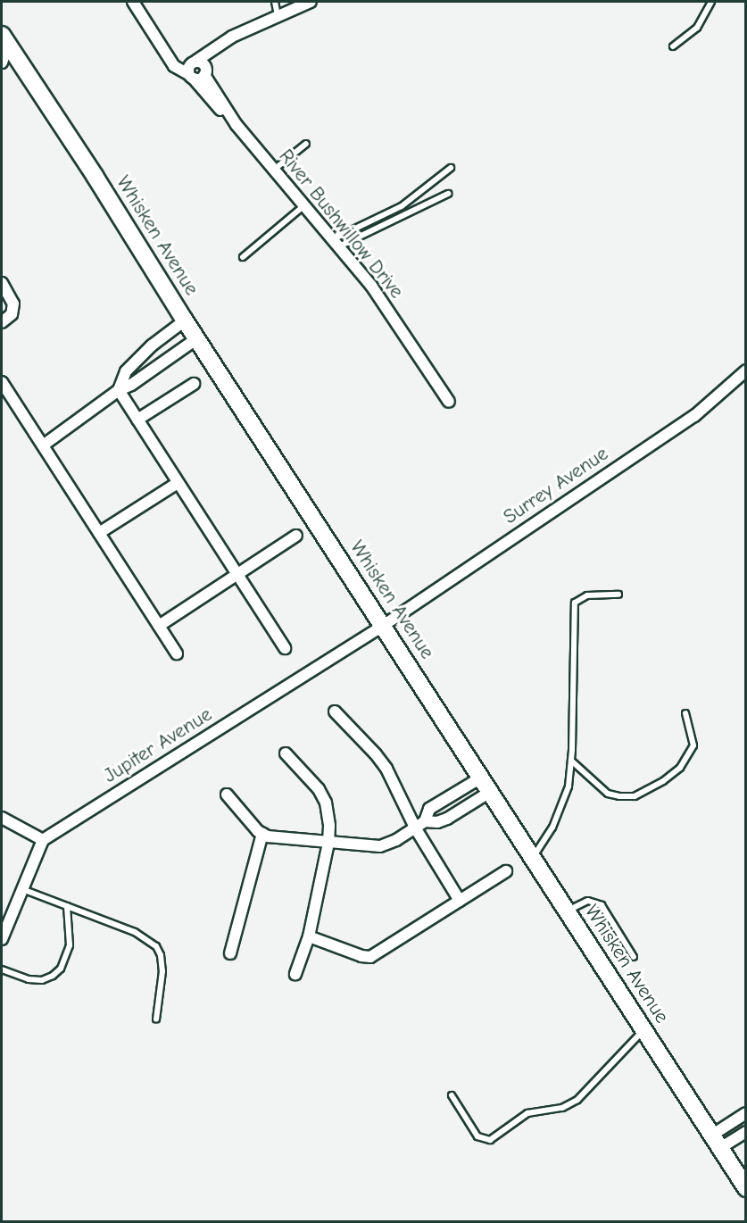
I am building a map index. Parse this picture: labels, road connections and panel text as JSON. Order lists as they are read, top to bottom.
{
  "streets": {
    "street": [
      "River Bushwillow Drive",
      "Whisken Avenue",
      "Surrey Avenue",
      "Jupiter Avenue"
    ]
  },
  "crossings": [
    ["Whisken Avenue", "Surrey Avenue"],
    ["Whisken Avenue", "Jupiter Avenue"],
    ["Surrey Avenue", "Jupiter Avenue"]
  ]
}
